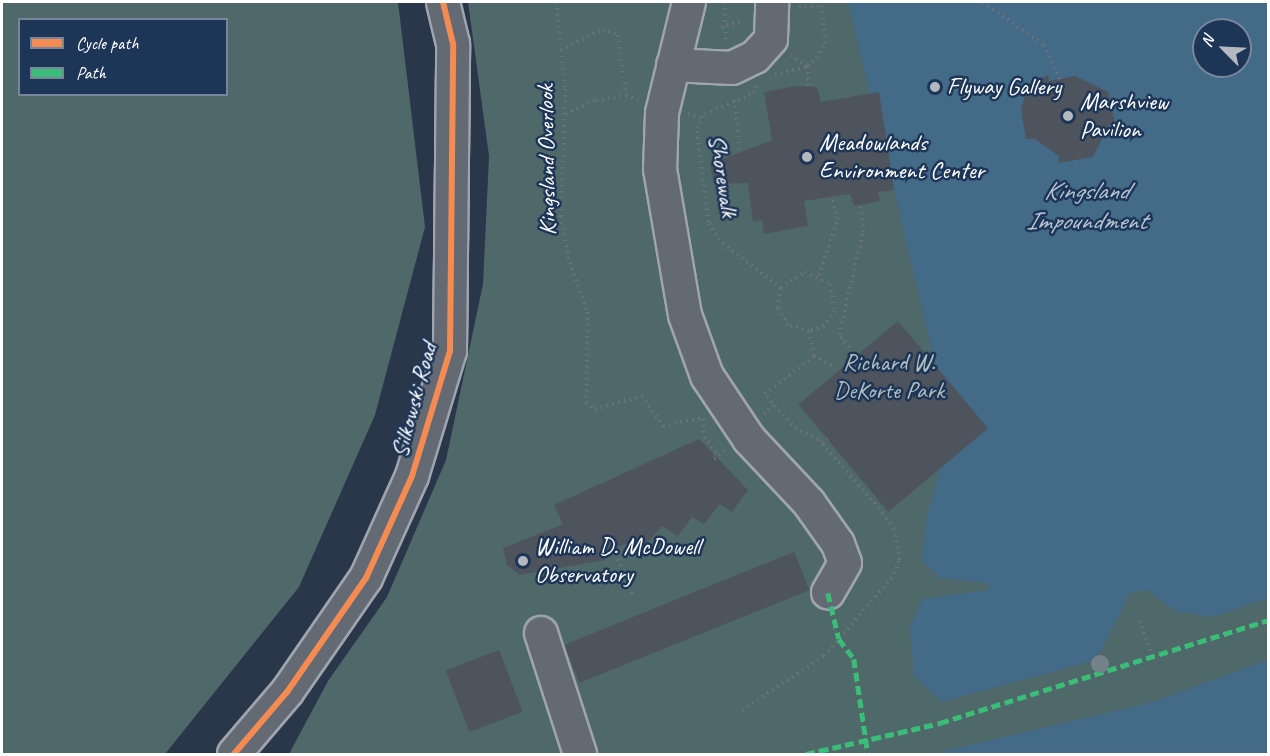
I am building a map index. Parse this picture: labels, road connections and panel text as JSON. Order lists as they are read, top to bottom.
{
  "streets": {
    "street": ["Silkowski Road"],
    "path": ["Kingsland Overlook", "Shorewalk"]
  },
  "water": ["Kingsland Impoundment"],
  "parks": ["Richard W. DeKorte Park"],
  "places": [
    "Flyway Gallery",
    "Marshview Pavilion",
    "Meadowlands Environment Center",
    "William D. McDowell Observatory"
  ],
  "legend": ["Cycle path", "Path"],
  "north": "top left"
}
